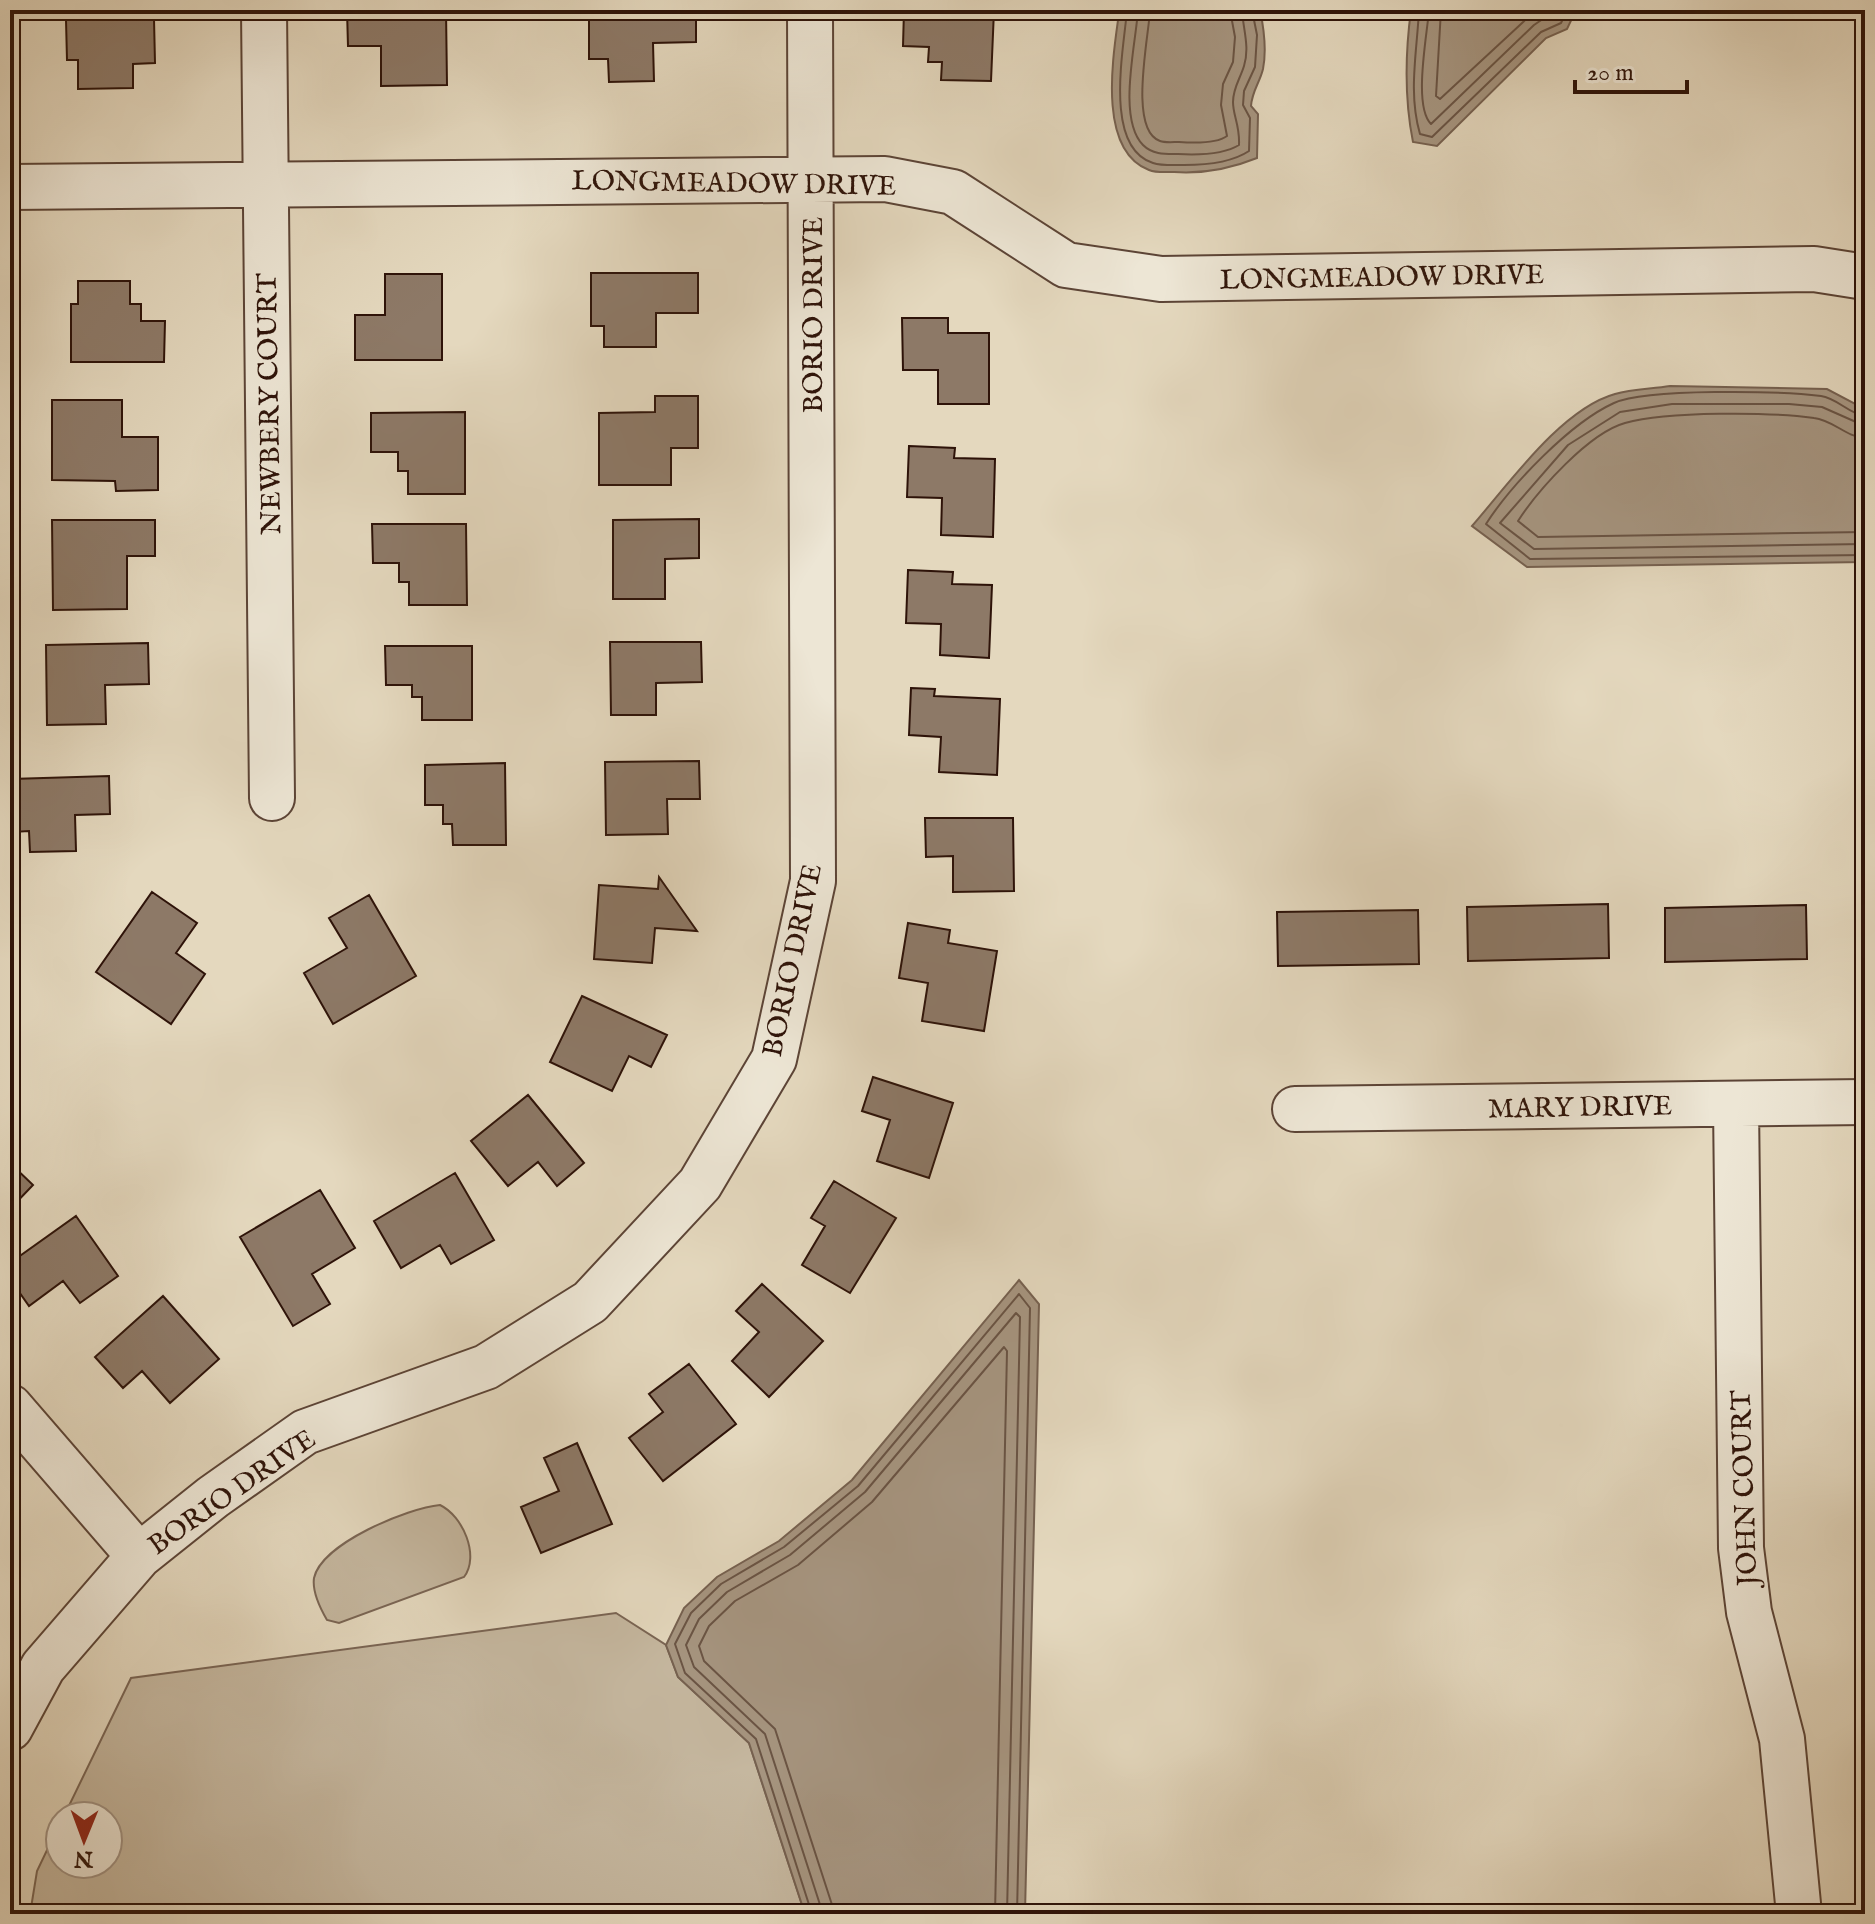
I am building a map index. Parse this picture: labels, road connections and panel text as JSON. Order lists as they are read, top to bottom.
{
  "streets": {
    "street": [
      "LONGMEADOW DRIVE",
      "BORIO DRIVE",
      "NEWBERY COURT",
      "MARY DRIVE",
      "JOHN COURT"
    ]
  },
  "crossings": [
    ["LONGMEADOW DRIVE", "BORIO DRIVE"],
    ["LONGMEADOW DRIVE", "NEWBERY COURT"],
    ["MARY DRIVE", "JOHN COURT"]
  ],
  "scale_bar": "20 m",
  "north": "bottom"
}
